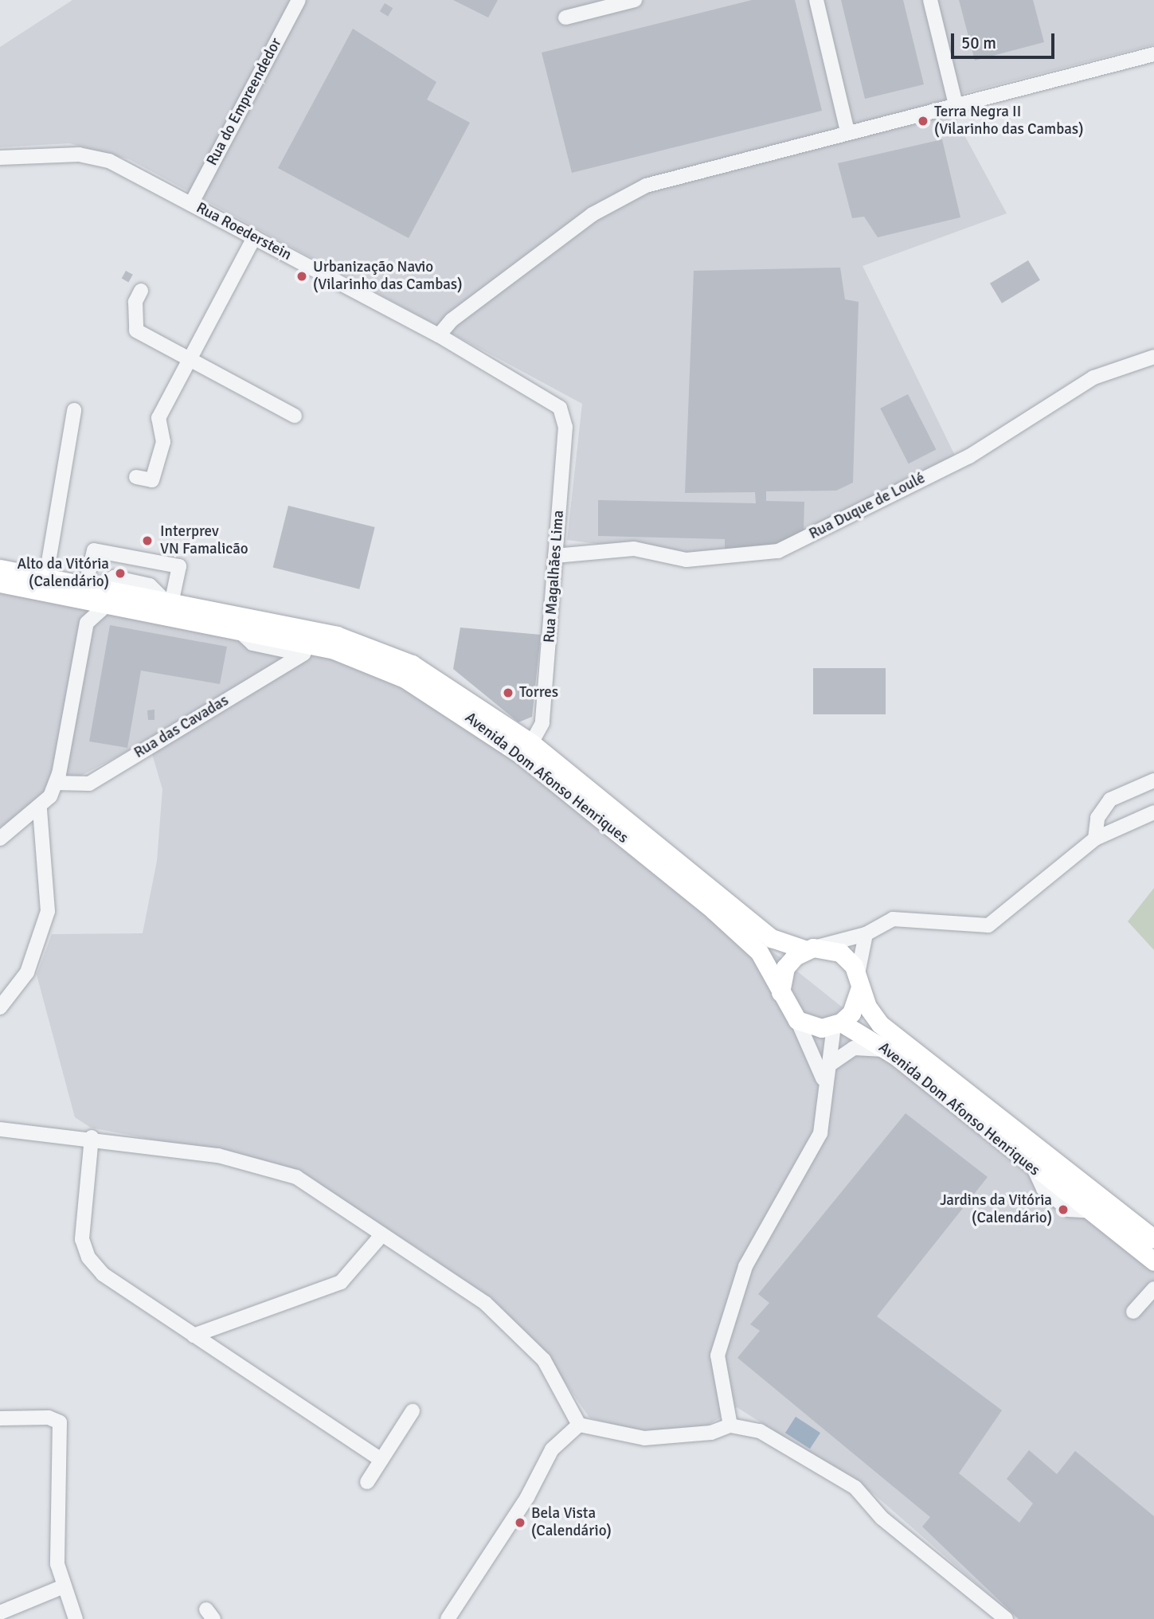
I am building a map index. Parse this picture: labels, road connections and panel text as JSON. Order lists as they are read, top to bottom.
{
  "streets": {
    "main road": ["Avenida Dom Afonso Henriques"],
    "street": [
      "Rua do Empreendedor",
      "Rua Roederstein",
      "Rua Duque de Loulé",
      "Rua Magalhães Lima",
      "Rua das Cavadas"
    ]
  },
  "crossings": [
    ["Rua do Empreendedor", "Rua Roederstein"],
    ["Rua Roederstein", "Rua Magalhães Lima"],
    ["Rua Duque de Loulé", "Rua Magalhães Lima"],
    ["Rua Magalhães Lima", "Avenida Dom Afonso Henriques"],
    ["Rua das Cavadas", "Avenida Dom Afonso Henriques"]
  ],
  "places": [
    "Terra Negra II (Vilarinho das Cambas)",
    "Urbanização Navio (Vilarinho das Cambas)",
    "Interprev VN Famalicão",
    "Alto da Vitória (Calendário)",
    "Torres",
    "Jardins da Vitória (Calendário)",
    "Bela Vista (Calendário)"
  ],
  "scale_bar": "50 m"
}
